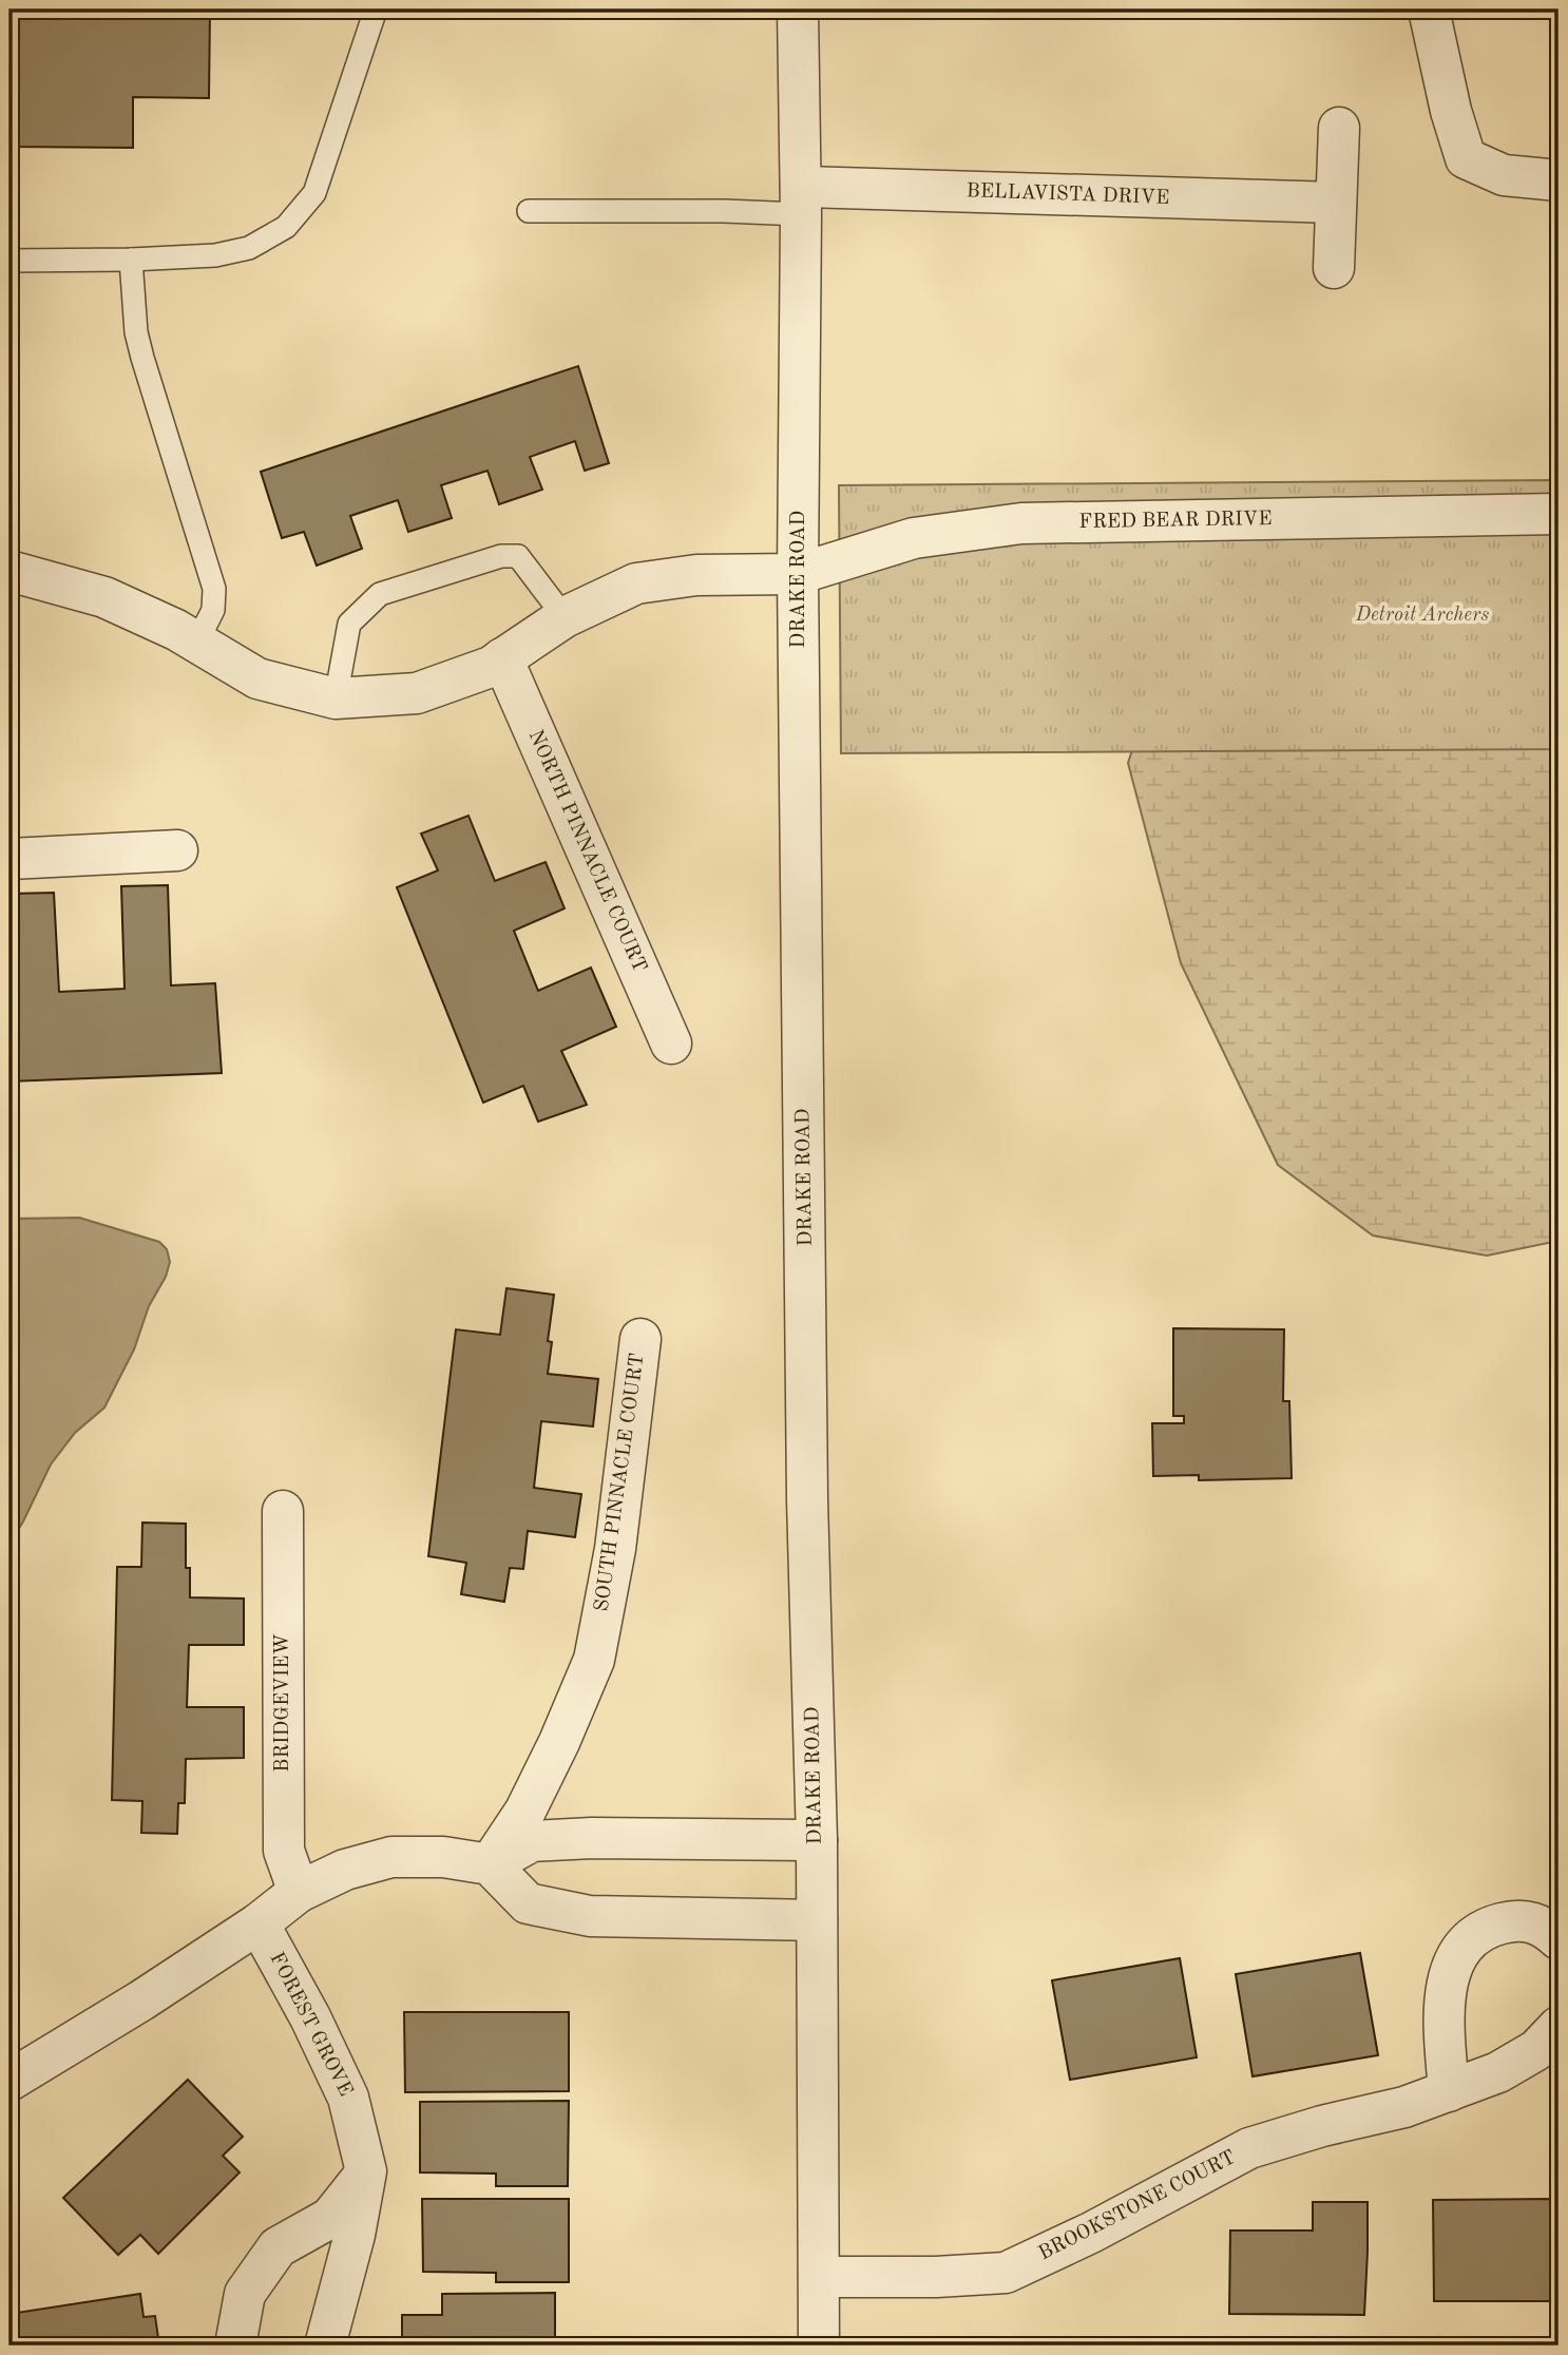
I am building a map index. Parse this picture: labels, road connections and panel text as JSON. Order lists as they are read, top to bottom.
{
  "streets": {
    "street": [
      "BELLAVISTA DRIVE",
      "FRED BEAR DRIVE",
      "DRAKE ROAD",
      "NORTH PINNACLE COURT",
      "SOUTH PINNACLE COURT",
      "BRIDGEVIEW",
      "FOREST GROVE",
      "BROOKSTONE COURT"
    ]
  },
  "crossings": [
    ["BELLAVISTA DRIVE", "DRAKE ROAD"],
    ["FRED BEAR DRIVE", "DRAKE ROAD"],
    ["FRED BEAR DRIVE", "NORTH PINNACLE COURT"],
    ["DRAKE ROAD", "BROOKSTONE COURT"]
  ],
  "parks": ["Detroit Archers"]
}
